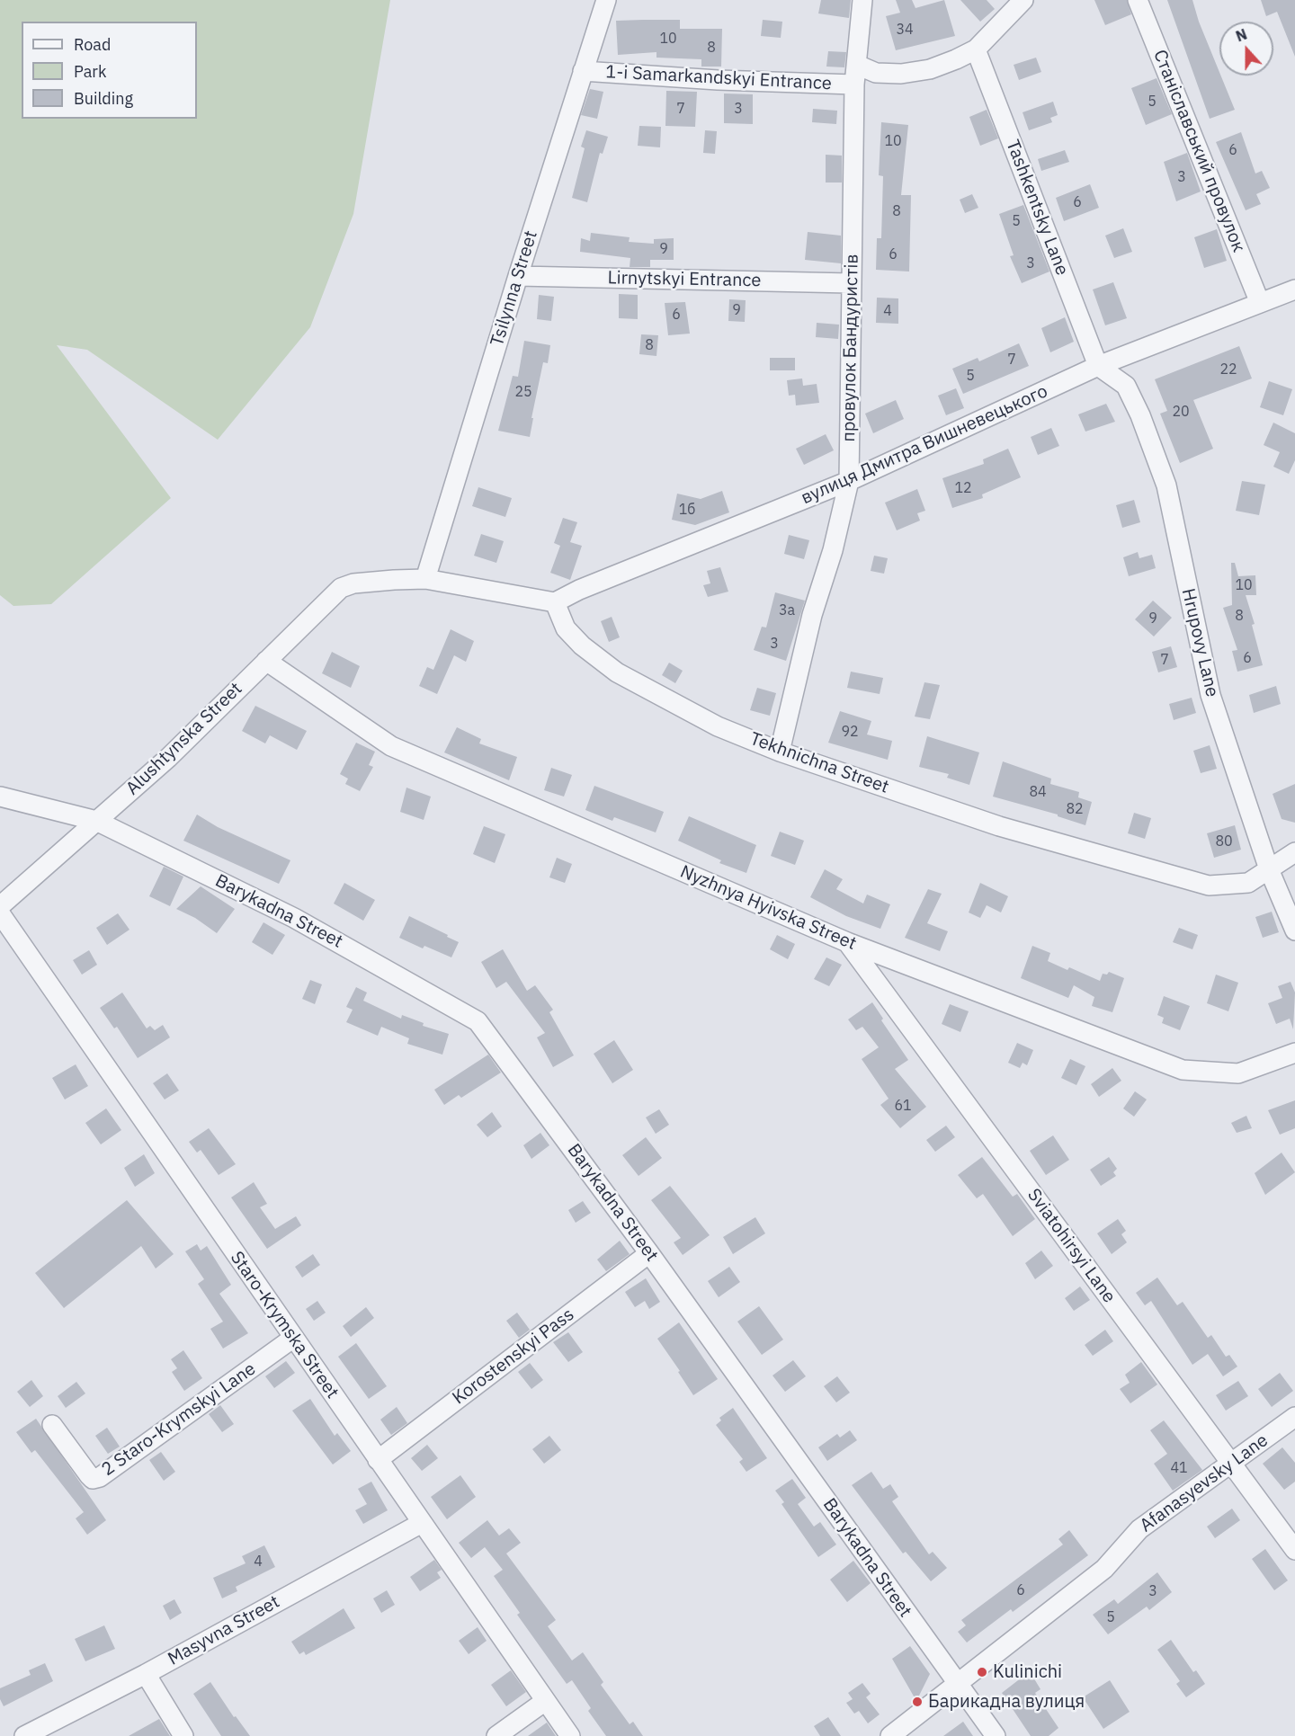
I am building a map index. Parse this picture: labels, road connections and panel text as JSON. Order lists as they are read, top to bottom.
{
  "streets": {
    "street": [
      "1-i Samarkandskyi Entrance",
      "Станіславський провулок",
      "Tashkentsky Lane",
      "Lirnytskyi Entrance",
      "Tsilynna Street",
      "провулок Бандуристів",
      "вулиця Дмитра Вишневецького",
      "Hrupovy Lane",
      "Alushtynska Street",
      "Tekhnichna Street",
      "Nyzhnya Hyivska Street",
      "Barykadna Street",
      "Sviatohirsyi Lane",
      "Staro-Krymska Street",
      "Korostenskyi Pass",
      "2 Staro-Krymskyi Lane",
      "Afanasyevsky Lane",
      "Masyvna Street"
    ]
  },
  "crossings": [
    ["1-i Samarkandskyi Entrance", "Tsilynna Street"],
    ["1-i Samarkandskyi Entrance", "провулок Бандуристів"],
    ["Станіславський провулок", "вулиця Дмитра Вишневецького"],
    ["Tashkentsky Lane", "вулиця Дмитра Вишневецького"],
    ["Tashkentsky Lane", "Hrupovy Lane"],
    ["Lirnytskyi Entrance", "Tsilynna Street"],
    ["Lirnytskyi Entrance", "провулок Бандуристів"],
    ["Tsilynna Street", "Alushtynska Street"],
    ["провулок Бандуристів", "вулиця Дмитра Вишневецького"],
    ["провулок Бандуристів", "Tekhnichna Street"],
    ["вулиця Дмитра Вишневецького", "Hrupovy Lane"],
    ["вулиця Дмитра Вишневецького", "Tekhnichna Street"],
    ["Hrupovy Lane", "Tekhnichna Street"],
    ["Alushtynska Street", "Nyzhnya Hyivska Street"],
    ["Alushtynska Street", "Barykadna Street"],
    ["Nyzhnya Hyivska Street", "Sviatohirsyi Lane"],
    ["Barykadna Street", "Korostenskyi Pass"],
    ["Barykadna Street", "Afanasyevsky Lane"],
    ["Sviatohirsyi Lane", "Afanasyevsky Lane"],
    ["Staro-Krymska Street", "Korostenskyi Pass"],
    ["Staro-Krymska Street", "2 Staro-Krymskyi Lane"],
    ["Staro-Krymska Street", "Masyvna Street"]
  ],
  "places": ["Kulinichi", "Барикадна вулиця"],
  "house_numbers": [
    "34",
    "10",
    "8",
    "5",
    "7",
    "3",
    "10",
    "6",
    "3",
    "6",
    "8",
    "5",
    "9",
    "6",
    "3",
    "9",
    "4",
    "6",
    "8",
    "7",
    "22",
    "5",
    "25",
    "20",
    "12",
    "1б",
    "10",
    "3а",
    "8",
    "9",
    "3",
    "6",
    "7",
    "92",
    "84",
    "82",
    "80",
    "61",
    "41",
    "4",
    "6",
    "3",
    "5"
  ],
  "legend": ["Road", "Park", "Building"],
  "north": "top"
}
